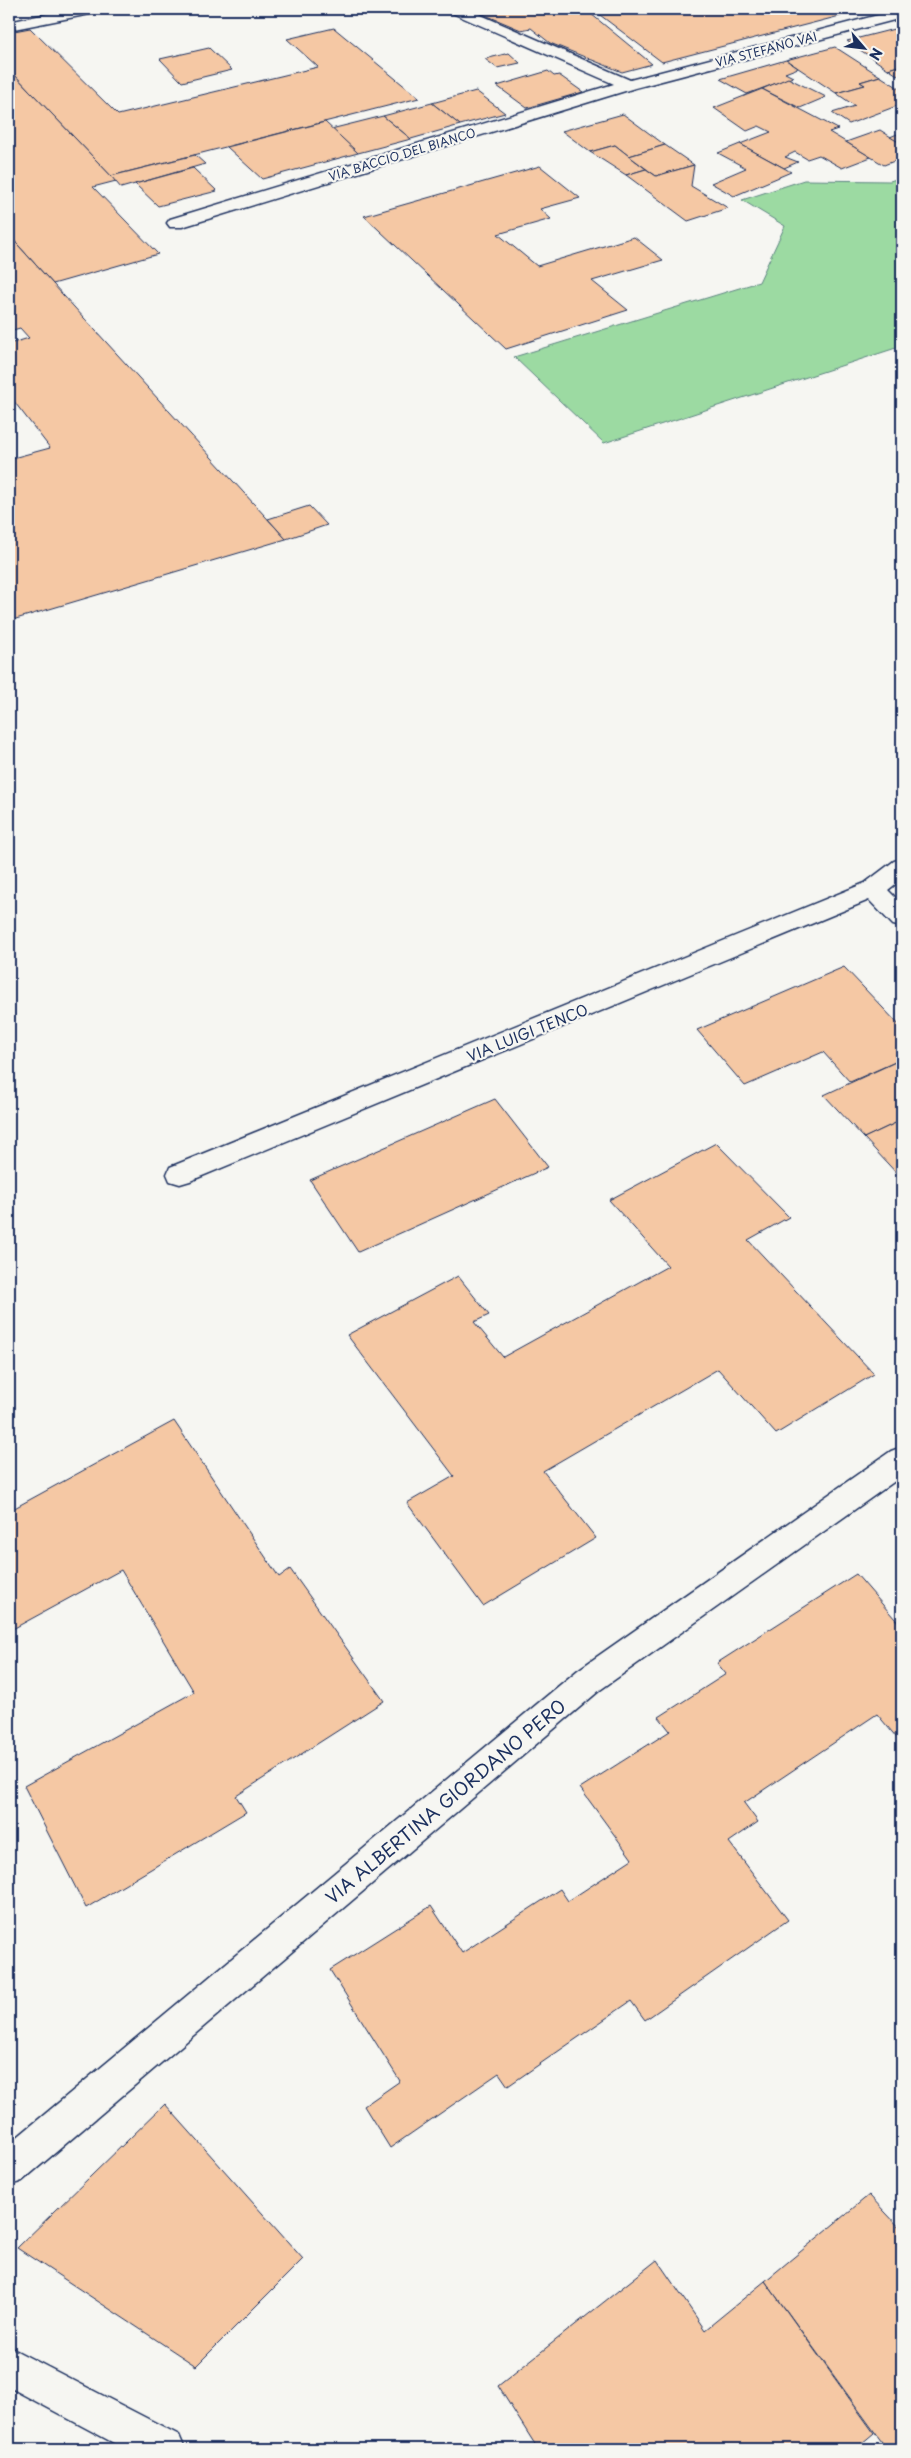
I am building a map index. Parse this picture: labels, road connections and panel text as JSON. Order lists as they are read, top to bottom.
{
  "streets": {
    "street": [
      "VIA STEFANO VAI",
      "VIA BACCIO DEL BIANCO",
      "VIA LUIGI TENCO",
      "VIA ALBERTINA GIORDANO PERO"
    ]
  },
  "crossings": [
    ["VIA STEFANO VAI", "VIA BACCIO DEL BIANCO"]
  ],
  "north": "bottom right"
}
